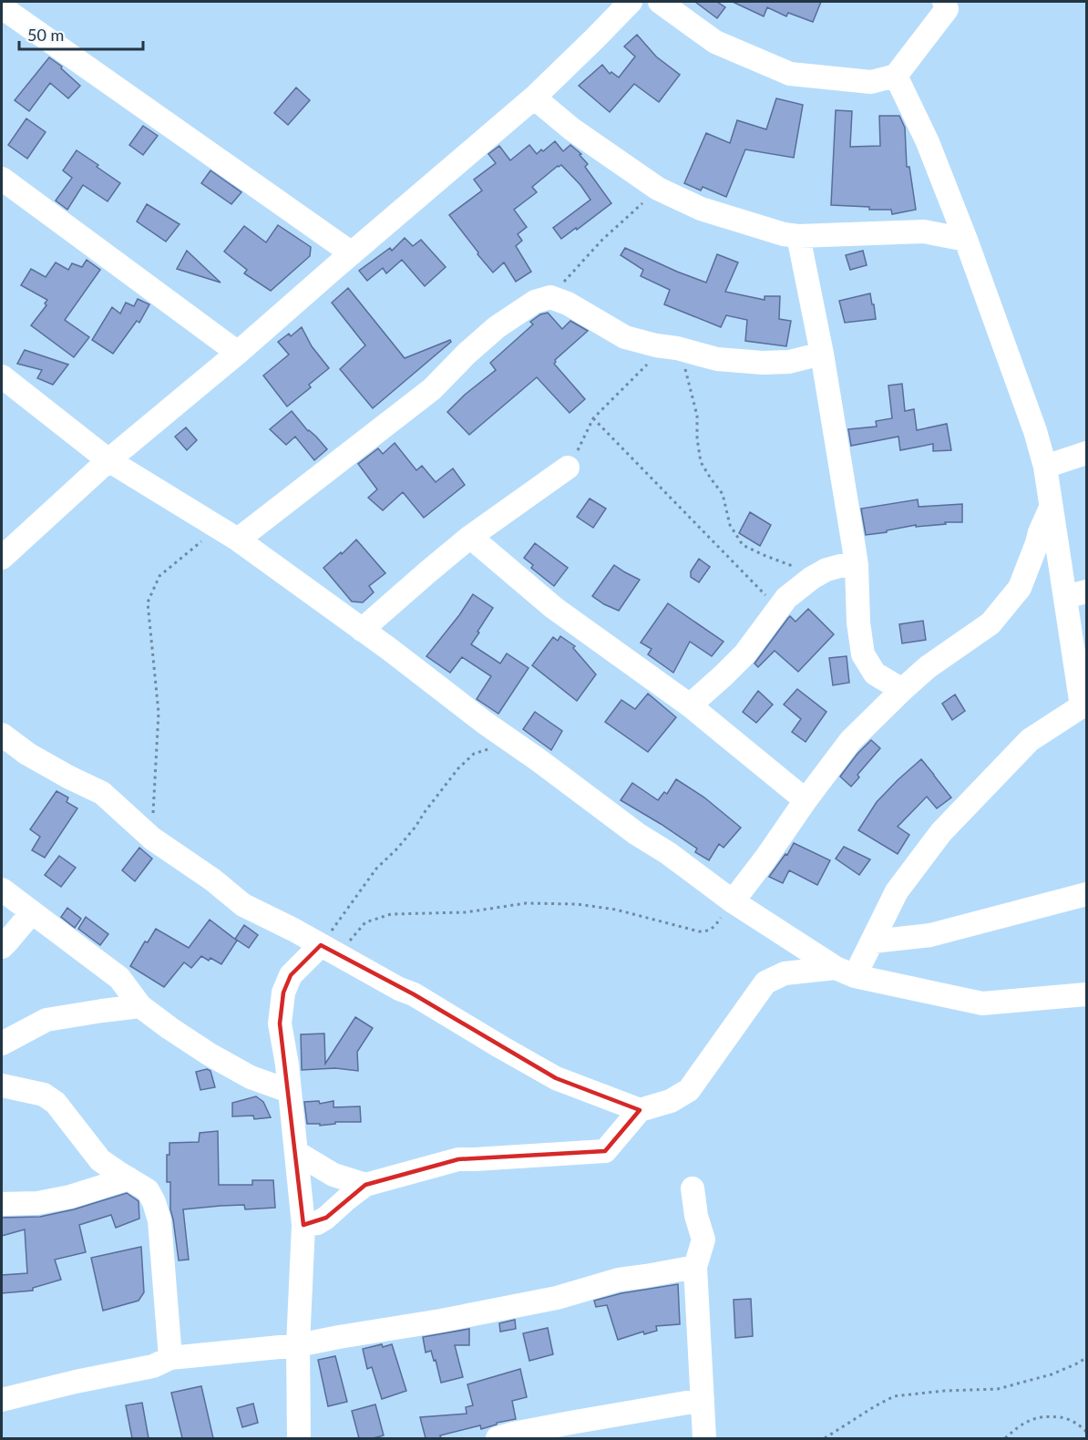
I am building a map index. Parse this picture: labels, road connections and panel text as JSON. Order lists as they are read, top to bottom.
{
  "scale_bar": "50 m"
}
